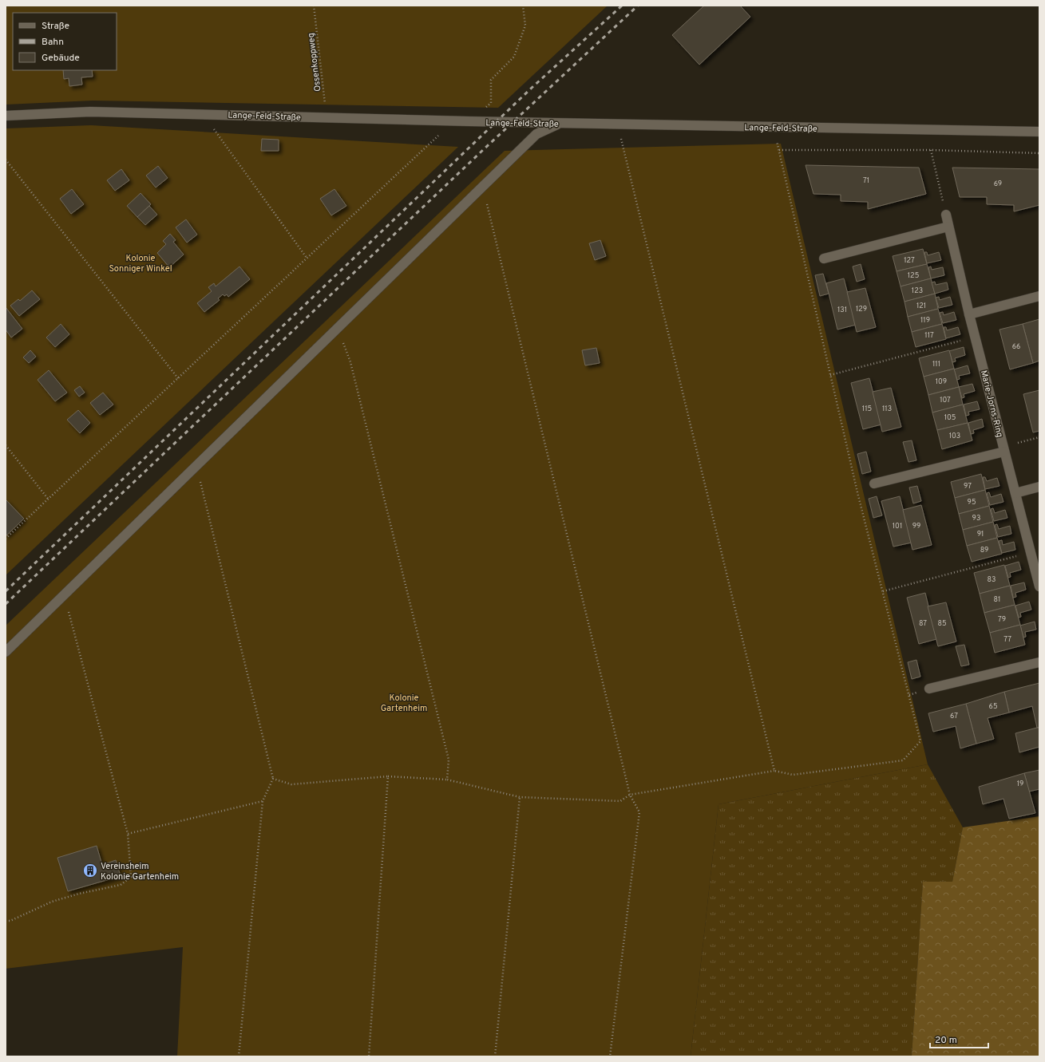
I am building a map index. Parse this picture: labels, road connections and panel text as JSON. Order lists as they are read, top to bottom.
{
  "streets": {
    "street": ["Lange-Feld-Straße", "Marie-Jorns-Ring"],
    "path": ["Ossenkoppweg"]
  },
  "crossings": [
    ["Ossenkoppweg", "Lange-Feld-Straße"]
  ],
  "parks": ["Kolonie Sonniger Winkel", "Kolonie Gartenheim"],
  "places": {
    "building": ["Vereinsheim Kolonie Gartenheim"]
  },
  "house_numbers": [
    "71",
    "69",
    "127",
    "125",
    "123",
    "121",
    "129",
    "131",
    "119",
    "117",
    "66",
    "111",
    "109",
    "107",
    "115",
    "113",
    "105",
    "103",
    "97",
    "95",
    "93",
    "101",
    "99",
    "91",
    "89",
    "83",
    "81",
    "79",
    "87",
    "85",
    "77",
    "65",
    "67",
    "19"
  ],
  "legend": ["Straße", "Bahn", "Gebäude"],
  "scale_bar": "20 m"
}
